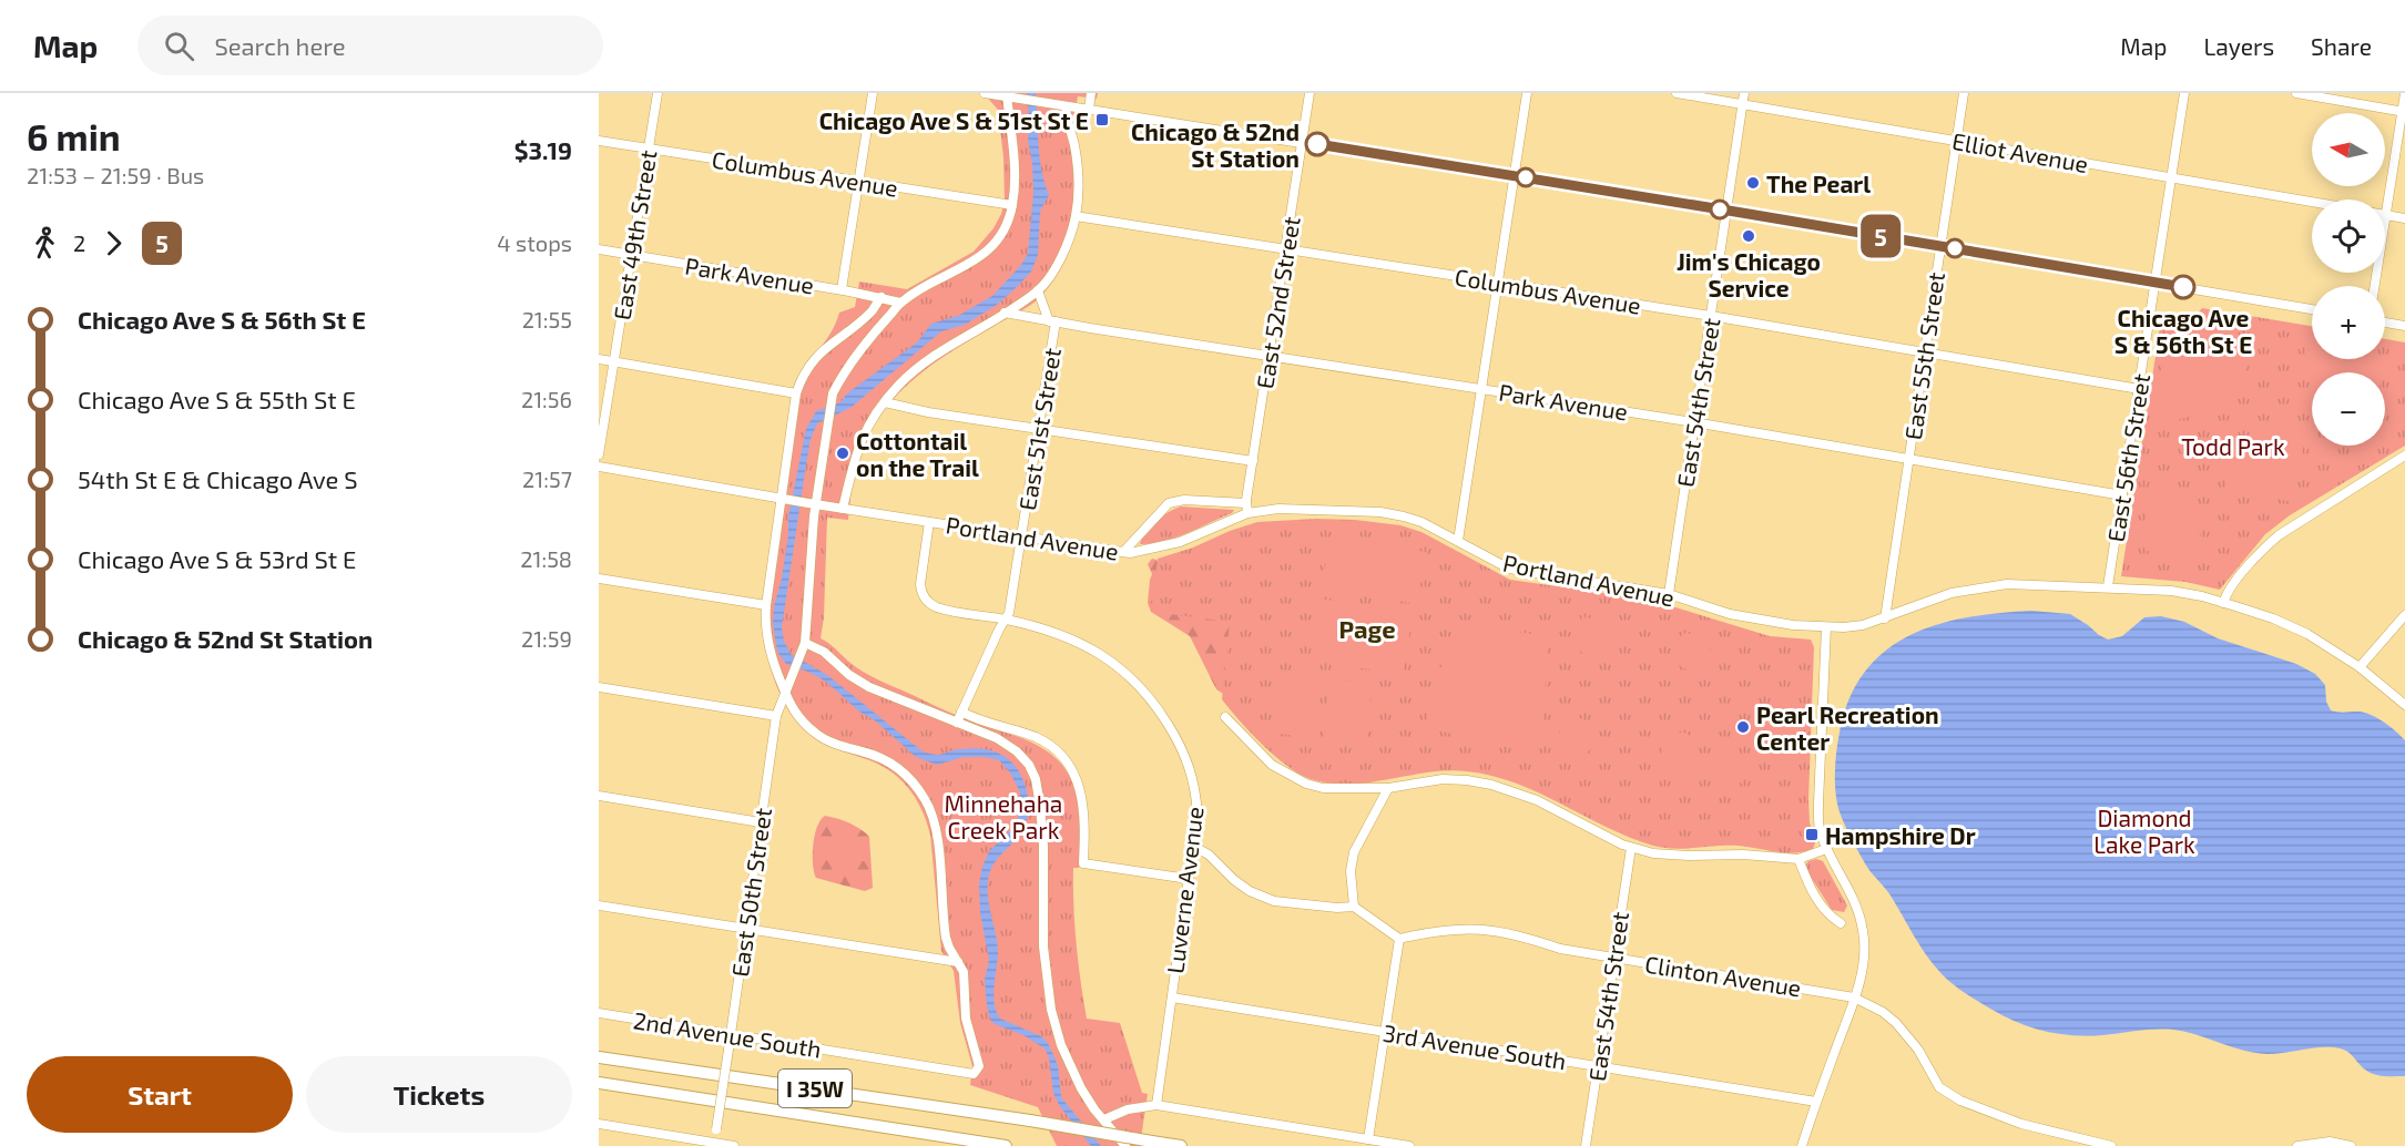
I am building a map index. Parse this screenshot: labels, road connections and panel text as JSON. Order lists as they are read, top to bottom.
{
  "streets": {
    "highway": ["I 35W"],
    "street": [
      "Elliot Avenue",
      "Columbus Avenue",
      "East 49th Street",
      "Park Avenue",
      "East 52nd Street",
      "East 55th Street",
      "East 54th Street",
      "East 51st Street",
      "East 56th Street",
      "Portland Avenue",
      "Luverne Avenue",
      "East 50th Street",
      "Clinton Avenue",
      "2nd Avenue South",
      "3rd Avenue South"
    ]
  },
  "crossings": [
    ["Elliot Avenue", "East 55th Street"],
    ["Elliot Avenue", "East 54th Street"],
    ["Elliot Avenue", "East 56th Street"],
    ["Columbus Avenue", "East 49th Street"],
    ["Columbus Avenue", "East 52nd Street"],
    ["Columbus Avenue", "East 55th Street"],
    ["Columbus Avenue", "East 54th Street"],
    ["Columbus Avenue", "East 56th Street"],
    ["Columbus Avenue", "East 50th Street"],
    ["East 49th Street", "Park Avenue"],
    ["Park Avenue", "East 52nd Street"],
    ["Park Avenue", "East 55th Street"],
    ["Park Avenue", "East 54th Street"],
    ["Park Avenue", "East 51st Street"],
    ["Park Avenue", "East 56th Street"],
    ["Park Avenue", "East 50th Street"],
    ["East 52nd Street", "Portland Avenue"],
    ["East 55th Street", "Portland Avenue"],
    ["East 54th Street", "Portland Avenue"],
    ["East 54th Street", "Clinton Avenue"],
    ["East 54th Street", "3rd Avenue South"],
    ["East 51st Street", "Portland Avenue"],
    ["East 51st Street", "Luverne Avenue"],
    ["East 56th Street", "Portland Avenue"],
    ["Portland Avenue", "Luverne Avenue"],
    ["Portland Avenue", "East 50th Street"],
    ["Luverne Avenue", "3rd Avenue South"],
    ["East 50th Street", "2nd Avenue South"]
  ],
  "districts": ["Page"],
  "parks": ["Todd Park", "Minnehaha Creek Park", "Diamond Lake Park"],
  "places": {
    "transit": ["Chicago Ave S & 51st St E", "Hampshire Dr"],
    "other": [
      "Chicago & 52nd St Station",
      "The Pearl",
      "Jim's Chicago Service",
      "Chicago Ave S & 56th St E",
      "Cottontail on the Trail",
      "Pearl Recreation Center"
    ]
  },
  "lines": ["bus line 5"],
  "north": "left",
  "page": {
    "header": "Map",
    "search": "Search here",
    "nav": ["Map", "Layers", "Share"],
    "heading": ["6 min", "21:53 – 21:59 · Bus", "$3.19"],
    "on_map": "5",
    "map_buttons": ["+", "−"],
    "legs": ["2", "5", "4 stops"],
    "list": [
      {
        "name": "Chicago Ave S & 56th St E",
        "value": "21:55"
      },
      {
        "name": "Chicago Ave S & 55th St E",
        "value": "21:56"
      },
      {
        "name": "54th St E & Chicago Ave S",
        "value": "21:57"
      },
      {
        "name": "Chicago Ave S & 53rd St E",
        "value": "21:58"
      },
      {
        "name": "Chicago & 52nd St Station",
        "value": "21:59"
      }
    ],
    "buttons": ["Start", "Tickets"]
  }
}
